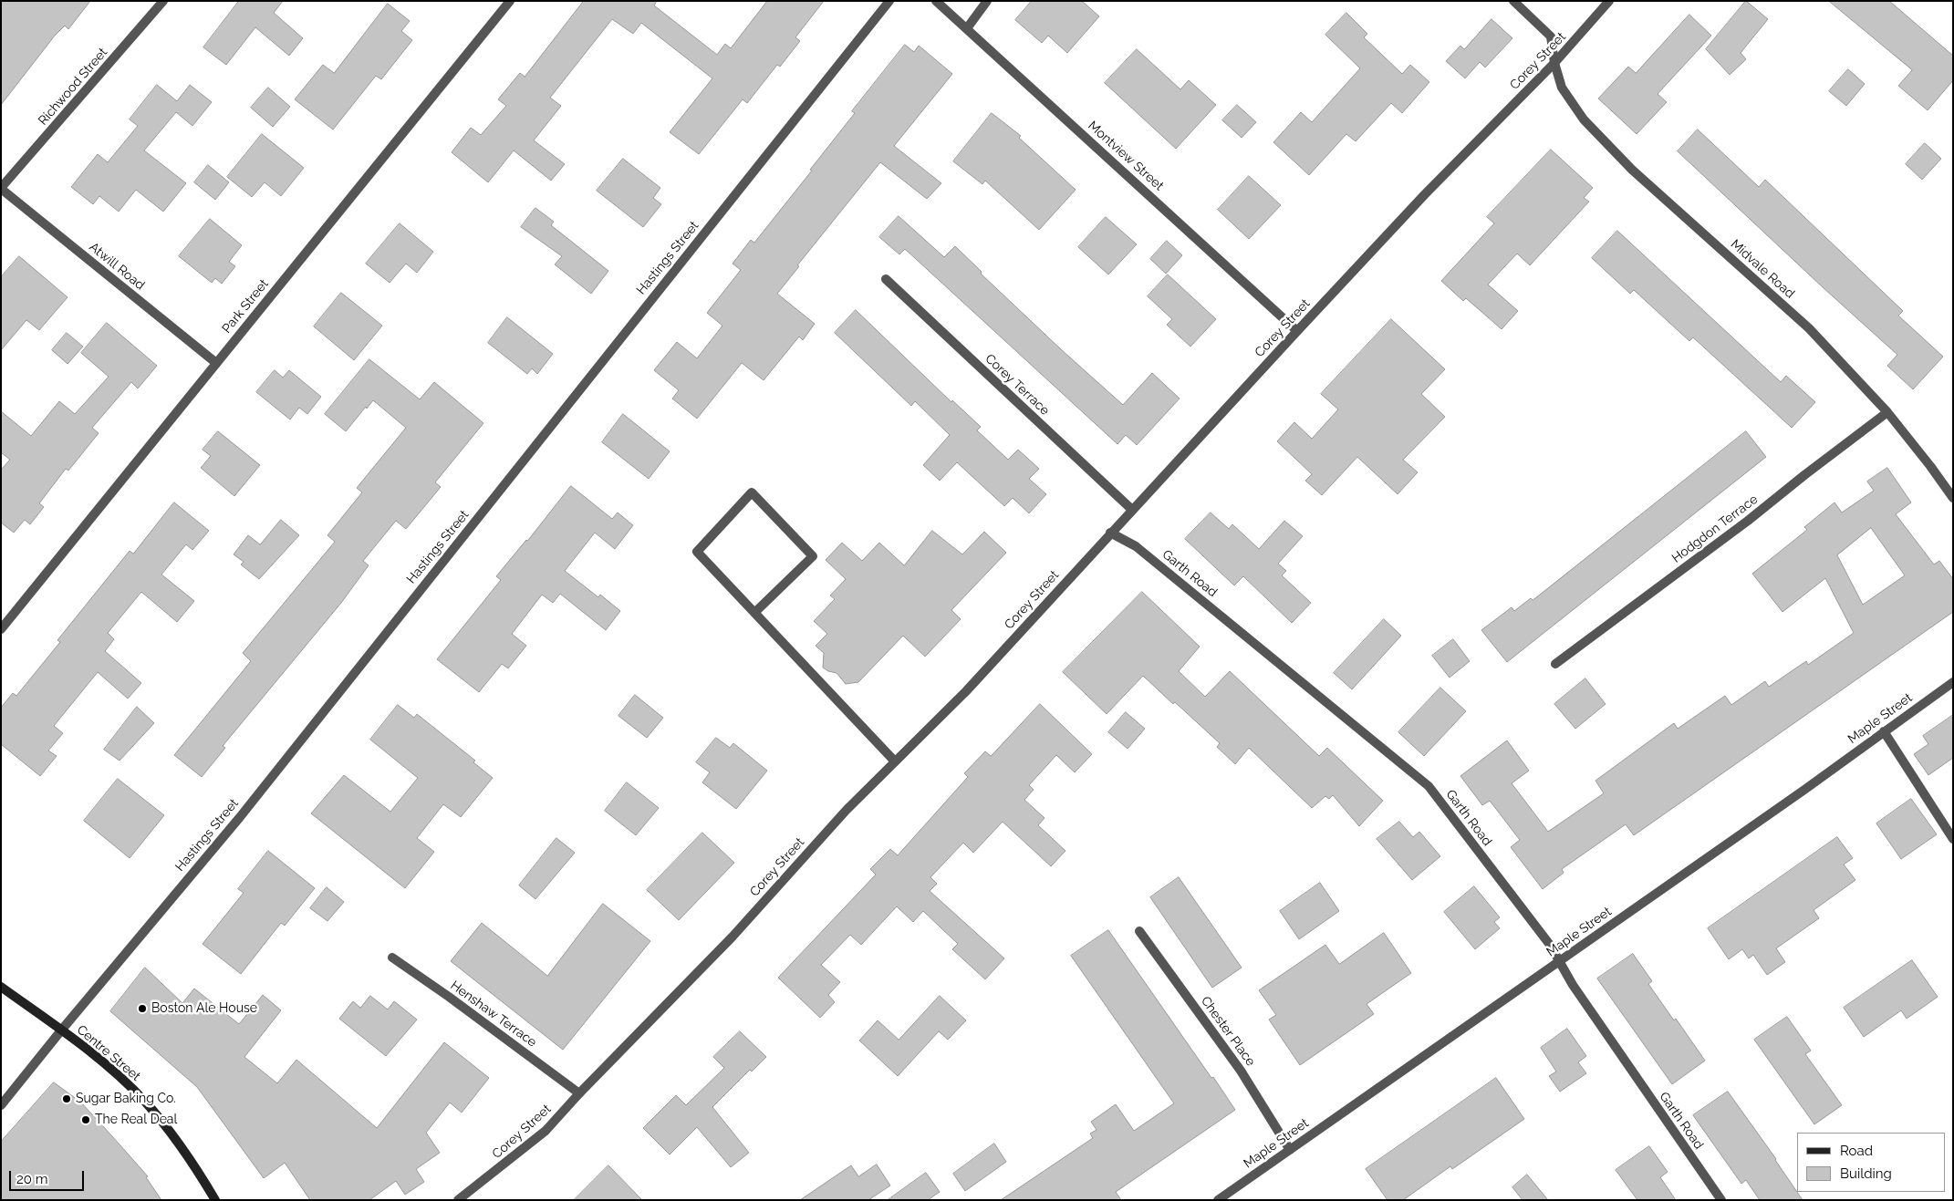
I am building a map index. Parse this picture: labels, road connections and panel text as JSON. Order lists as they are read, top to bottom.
{
  "streets": {
    "main road": ["Centre Street"],
    "street": [
      "Corey Street",
      "Richwood Street",
      "Montview Street",
      "Hastings Street",
      "Atwill Road",
      "Midvale Road",
      "Park Street",
      "Corey Terrace",
      "Hodgdon Terrace",
      "Garth Road",
      "Maple Street",
      "Henshaw Terrace",
      "Chester Place"
    ]
  },
  "crossings": [
    ["Corey Street", "Montview Street"],
    ["Corey Street", "Midvale Road"],
    ["Corey Street", "Corey Terrace"],
    ["Corey Street", "Garth Road"],
    ["Corey Street", "Henshaw Terrace"],
    ["Richwood Street", "Atwill Road"],
    ["Hastings Street", "Centre Street"],
    ["Atwill Road", "Park Street"],
    ["Midvale Road", "Hodgdon Terrace"],
    ["Garth Road", "Maple Street"],
    ["Maple Street", "Chester Place"]
  ],
  "places": ["Boston Ale House", "Sugar Baking Co.", "The Real Deal"],
  "legend": ["Road", "Building"],
  "scale_bar": "20 m"
}
